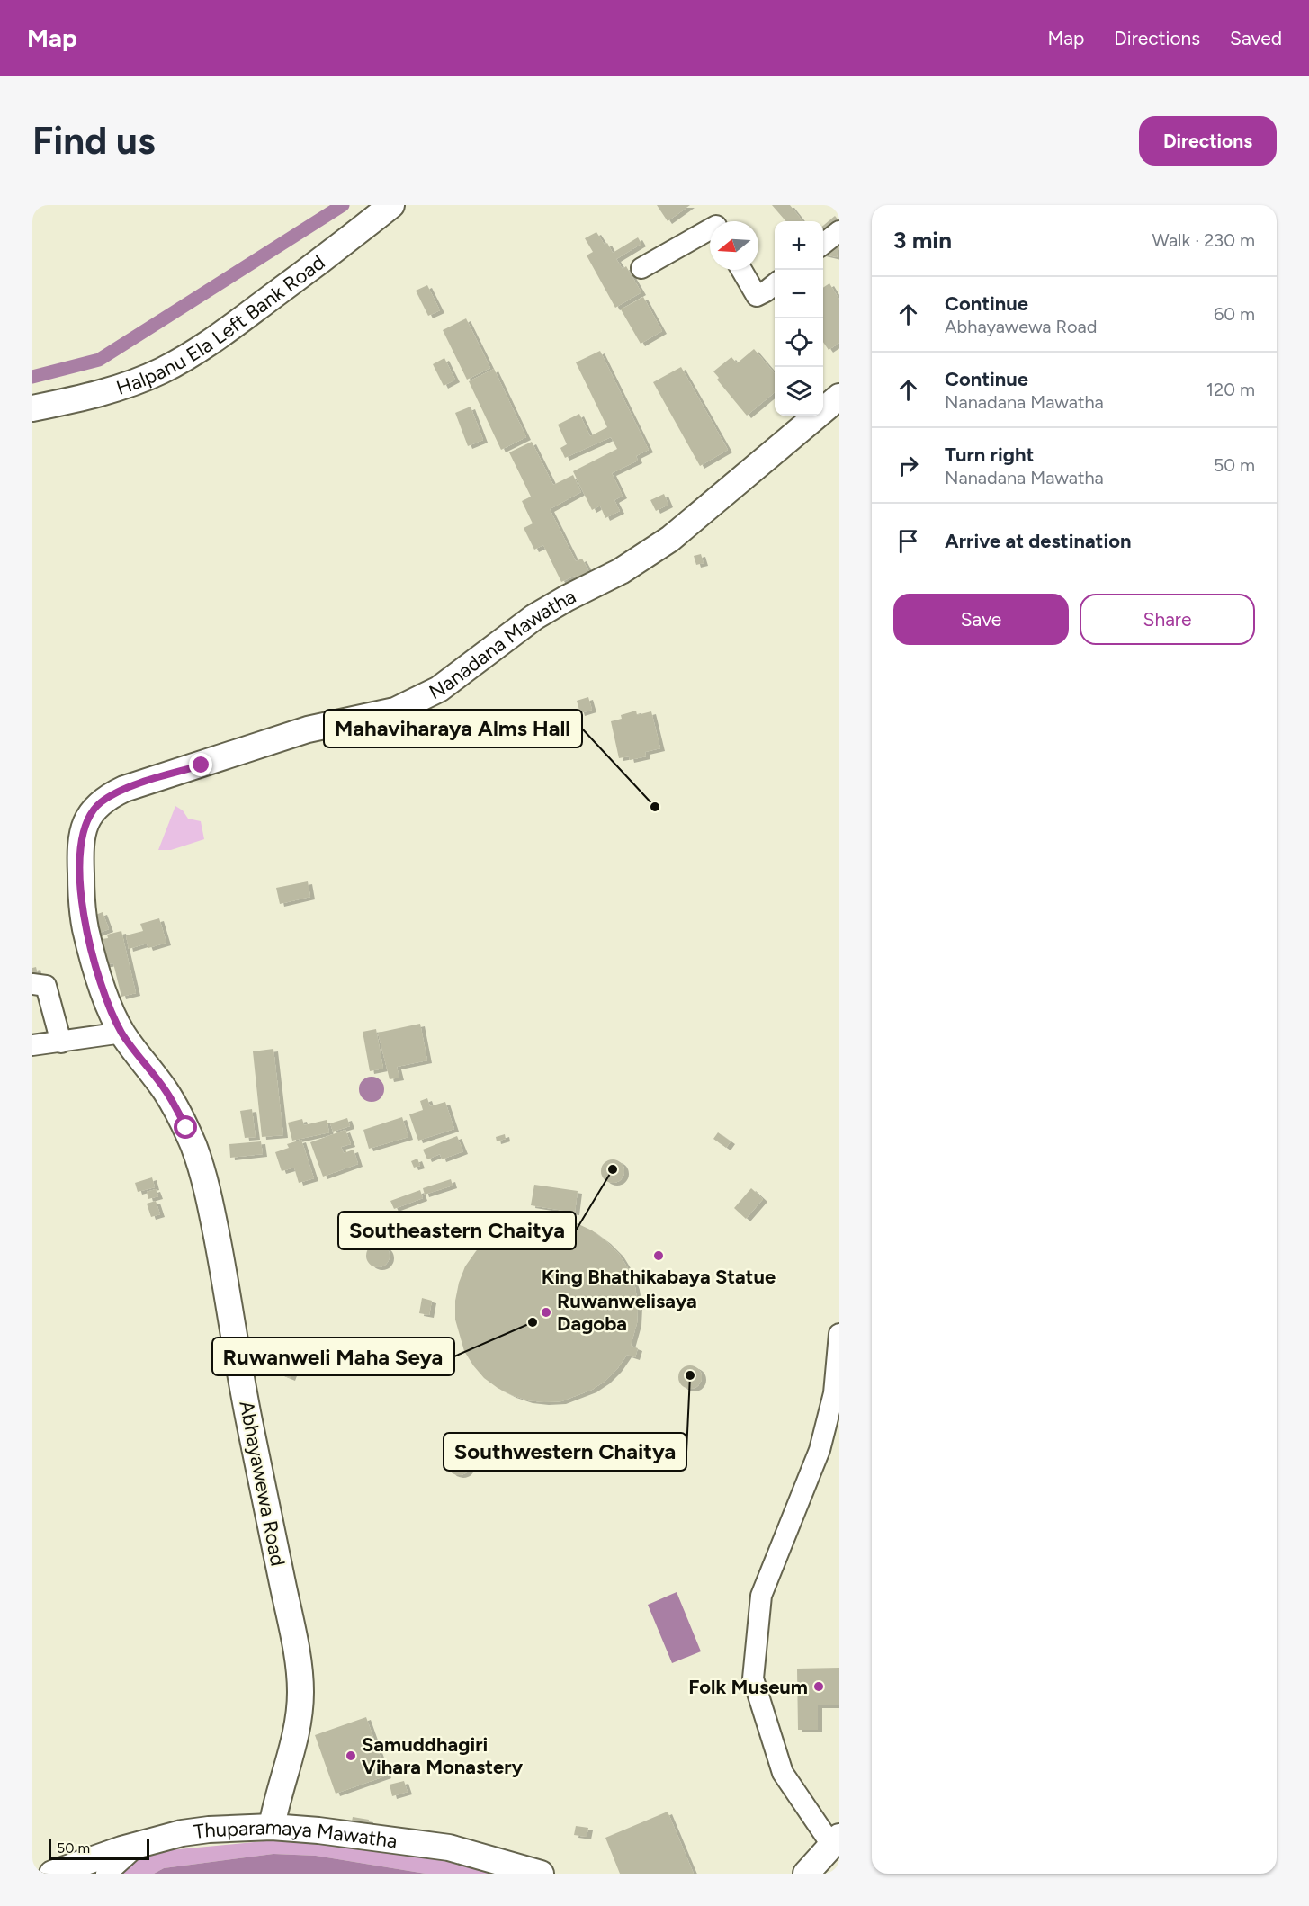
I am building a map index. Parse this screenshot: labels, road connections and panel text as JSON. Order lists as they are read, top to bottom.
{
  "streets": {
    "main road": [
      "Halpanu Ela Left Bank Road",
      "Nanadana Mawatha",
      "Abhayawewa Road",
      "Thuparamaya Mawatha"
    ]
  },
  "crossings": [
    ["Nanadana Mawatha", "Abhayawewa Road"],
    ["Abhayawewa Road", "Thuparamaya Mawatha"]
  ],
  "places": [
    "Mahaviharaya Alms Hall",
    "Southeastern Chaitya",
    "King Bhathikabaya Statue",
    "Ruwanwelisaya Dagoba",
    "Ruwanweli Maha Seya",
    "Southwestern Chaitya",
    "Folk Museum",
    "Samuddhagiri Vihara Monastery"
  ],
  "scale_bar": "50 m",
  "north": "left",
  "page": {
    "header": "Map",
    "nav": ["Map", "Directions", "Saved"],
    "buttons": [
      "Directions",
      ["Save", "Share"]
    ],
    "title": "Find us",
    "heading": ["3 min", "Walk · 230 m"],
    "map_buttons": ["+", "−"],
    "list": [
      ["Continue", "Abhayawewa Road", "60 m"],
      ["Continue", "Nanadana Mawatha", "120 m"],
      ["Turn right", "Nanadana Mawatha", "50 m"],
      "Arrive at destination"
    ],
    "scale": "50 m"
  }
}
